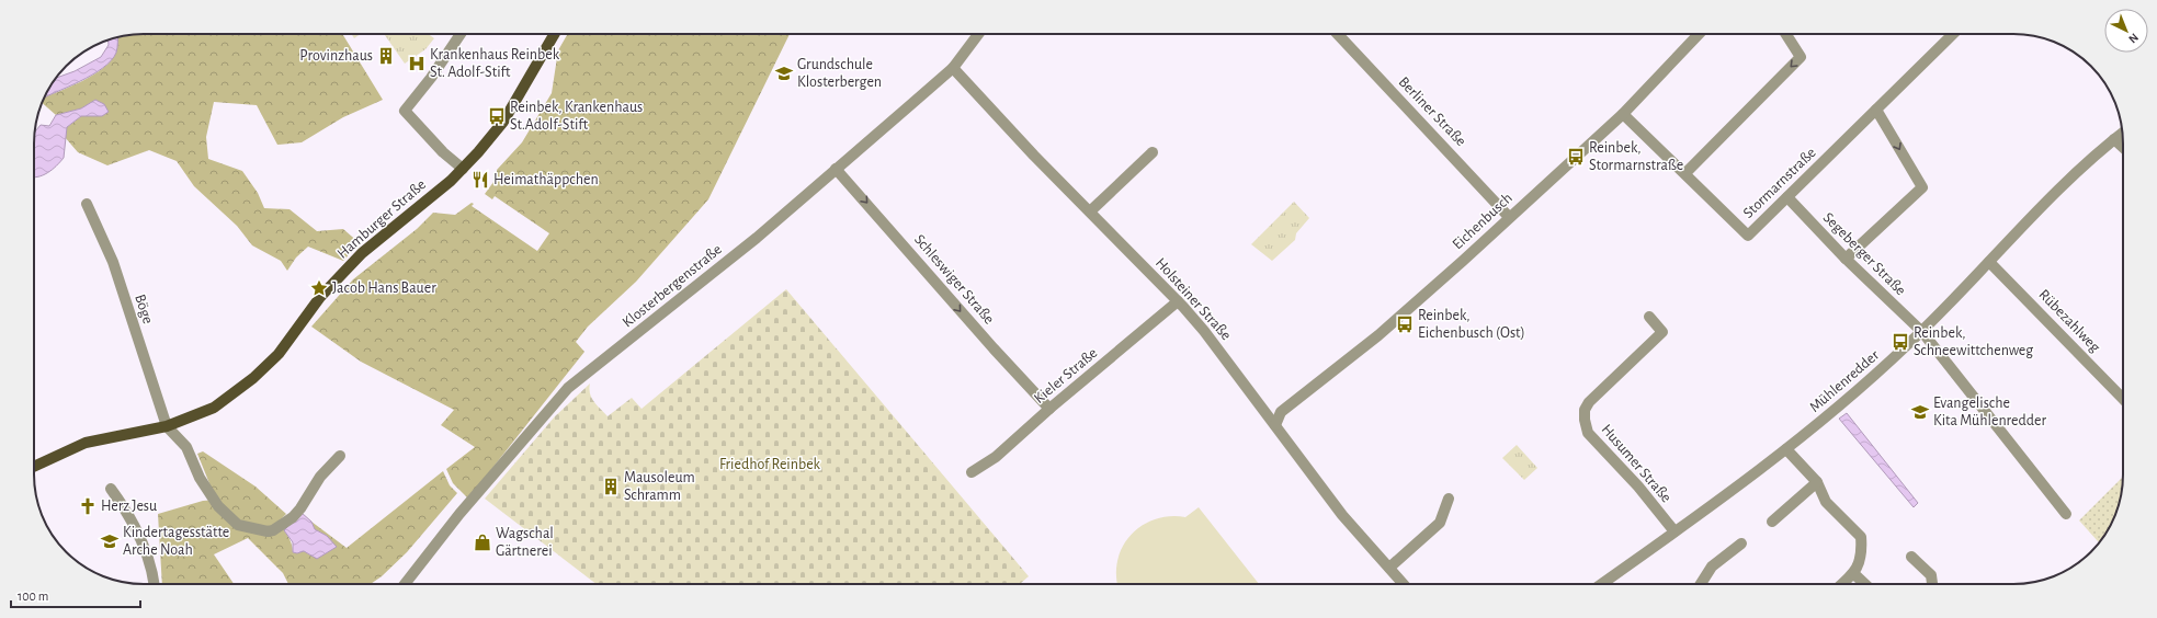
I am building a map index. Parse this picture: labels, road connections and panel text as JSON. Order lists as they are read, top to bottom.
{
  "streets": {
    "main road": ["Hamburger Straße"],
    "street": [
      "Berliner Straße",
      "Stormarnstraße",
      "Eichenbusch",
      "Segeberger Straße",
      "Schleswiger Straße",
      "Klosterbergenstraße",
      "Holsteiner Straße",
      "Böge",
      "Rübezahlweg",
      "Kieler Straße",
      "Mühlenredder",
      "Husumer Straße"
    ]
  },
  "crossings": [
    ["Berliner Straße", "Eichenbusch"],
    ["Stormarnstraße", "Eichenbusch"],
    ["Stormarnstraße", "Segeberger Straße"],
    ["Hamburger Straße", "Böge"],
    ["Eichenbusch", "Holsteiner Straße"],
    ["Segeberger Straße", "Mühlenredder"],
    ["Schleswiger Straße", "Klosterbergenstraße"],
    ["Schleswiger Straße", "Kieler Straße"],
    ["Klosterbergenstraße", "Holsteiner Straße"],
    ["Holsteiner Straße", "Kieler Straße"],
    ["Rübezahlweg", "Mühlenredder"],
    ["Mühlenredder", "Husumer Straße"]
  ],
  "one_way": ["Schleswiger Straße"],
  "parks": ["Friedhof Reinbek"],
  "places": {
    "building": ["Provinzhaus", "Mausoleum Schramm"],
    "hospital": ["Krankenhaus Reinbek St. Adolf-Stift"],
    "school or university": ["Grundschule Klosterbergen", "Evangelische Kita Mühlenredder", "Kindertagesstätte Arche Noah"],
    "bus stop": [
      "Reinbek, Krankenhaus St.Adolf-Stift",
      "Reinbek, Stormarnstraße",
      "Reinbek, Eichenbusch (Ost)",
      "Reinbek, Schneewittchenweg"
    ],
    "restaurant": ["Heimathäppchen"],
    "place": ["Jacob Hans Bauer"],
    "church": ["Herz Jesu"],
    "shop": ["Wagschal Gärtnerei"]
  },
  "scale_bar": "100 m",
  "north": "bottom right"
}
